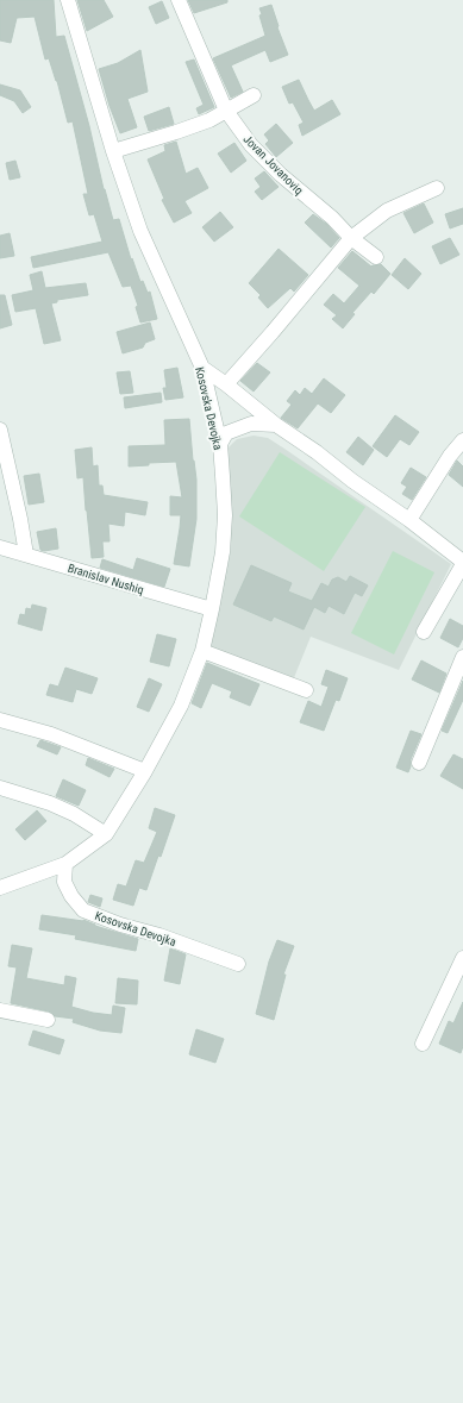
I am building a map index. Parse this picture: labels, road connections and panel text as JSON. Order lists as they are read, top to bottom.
{
  "streets": {
    "street": ["Jovan Jovanoviq", "Kosovska Devojka", "Branislav Nushiq"]
  },
  "crossings": [
    ["Kosovska Devojka", "Branislav Nushiq"]
  ]
}
